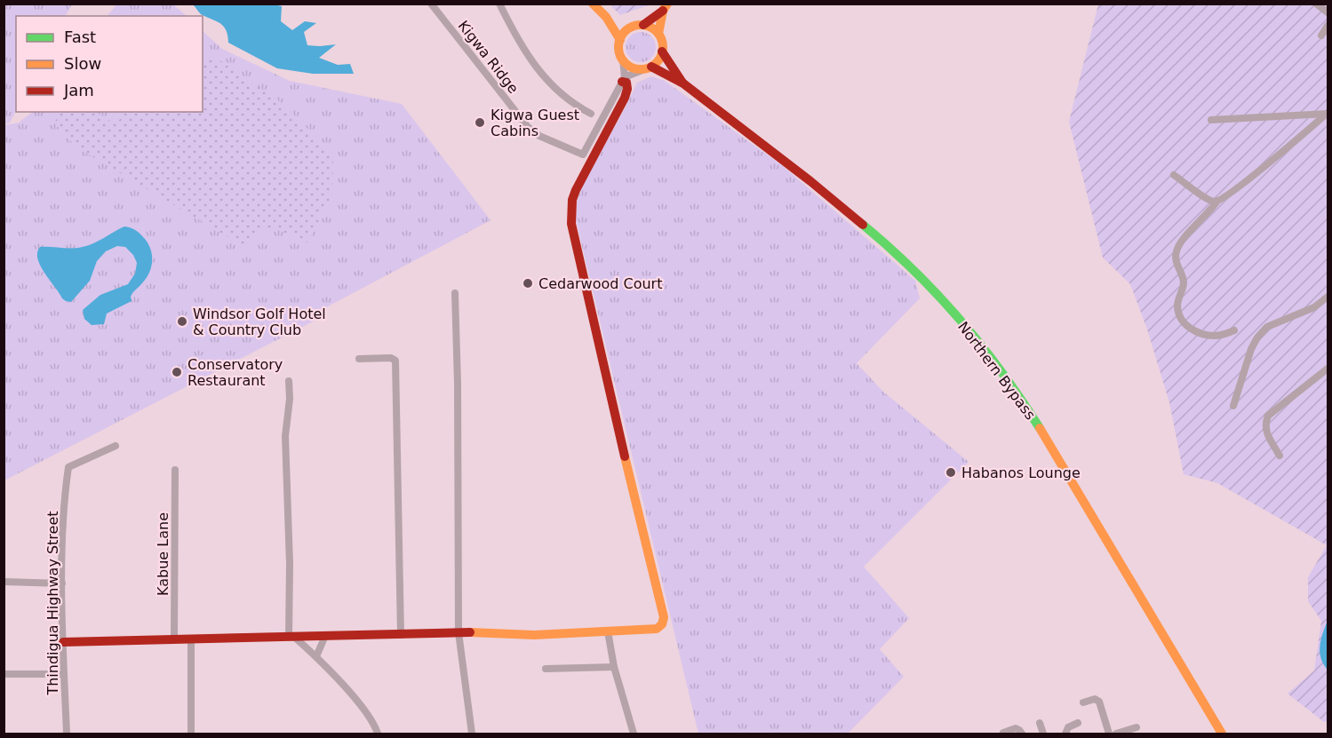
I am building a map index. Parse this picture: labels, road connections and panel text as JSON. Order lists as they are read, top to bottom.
{
  "streets": {
    "main road": ["Northern Bypass"],
    "street": ["Kigwa Ridge", "Kabue Lane", "Thindigua Highway Street"]
  },
  "places": [
    "Kigwa Guest Cabins",
    "Cedarwood Court",
    "Windsor Golf Hotel & Country Club",
    "Conservatory Restaurant",
    "Habanos Lounge"
  ],
  "legend": ["Fast", "Slow", "Jam"]
}
